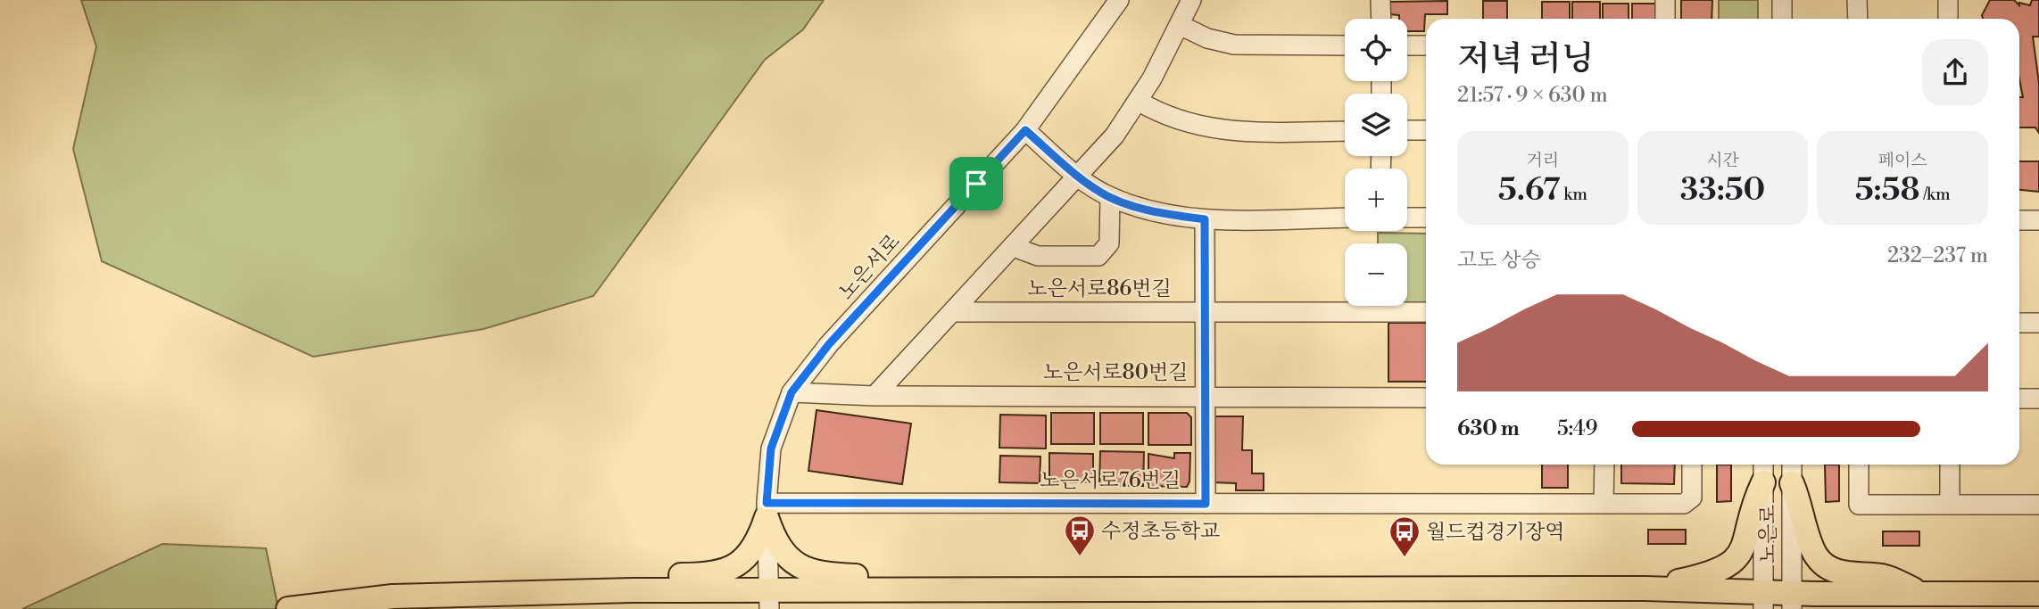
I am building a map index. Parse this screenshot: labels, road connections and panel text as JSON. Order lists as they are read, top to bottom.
{
  "streets": {
    "street": [
      "노은서로",
      "노은서로86번길",
      "노은서로80번길",
      "노은서로76번길",
      "노은로"
    ]
  },
  "crossings": [
    ["노은서로", "노은서로80번길"],
    ["노은서로", "노은서로76번길"]
  ],
  "places": {
    "bus stop": ["수정초등학교", "월드컵경기장역"]
  },
  "page": {
    "map_buttons": ["+", "−"],
    "heading": ["저녁 러닝", "21:57 · 9 × 630 m"],
    "stats": [
      ["거리", "5.67 km"],
      ["시간", "33:50"],
      ["페이스", "5:58 /km"]
    ],
    "chart": ["고도 상승", "232–237 m"],
    "list": [
      {
        "name": "630 m",
        "note": "5:49"
      }
    ]
  }
}
